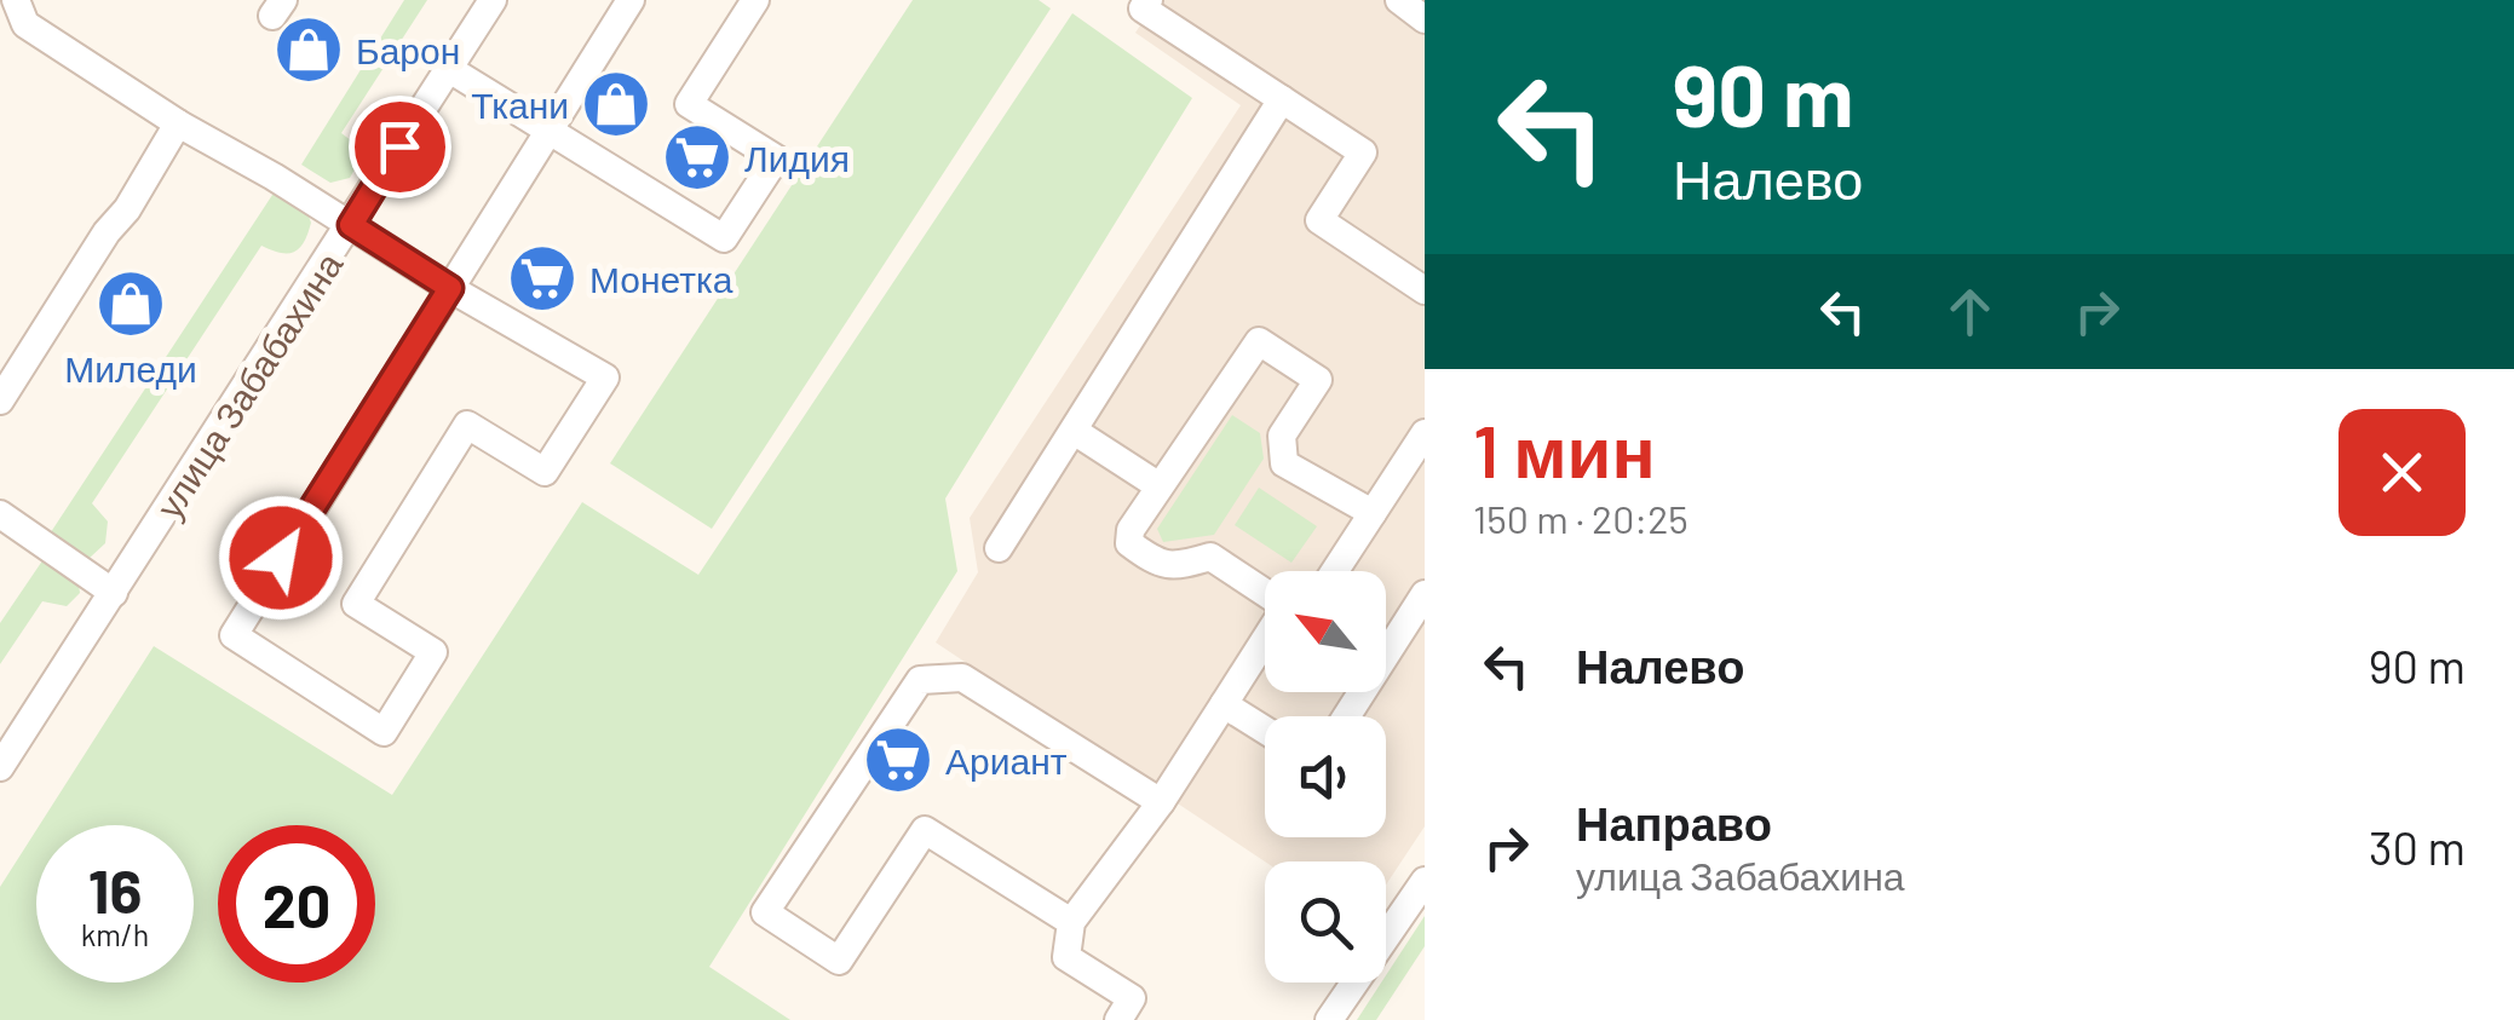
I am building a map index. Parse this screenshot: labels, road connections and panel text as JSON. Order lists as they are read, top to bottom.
{
  "streets": {
    "street": ["улица Забабахина"]
  },
  "places": {
    "shop": ["Барон", "Ткани", "Миледи"],
    "supermarket": ["Лидия", "Монетка", "Ариант"]
  },
  "north": "top left",
  "page": {
    "turn": ["90 m", "Налево"],
    "heading": ["1 мин", "150 m · 20:25"],
    "list": [
      {
        "name": "Налево",
        "value": "90 m"
      },
      {
        "name": "Направо",
        "note": "улица Забабахина",
        "value": "30 m"
      }
    ],
    "speed": "16 km/h",
    "limit": "20"
  }
}
